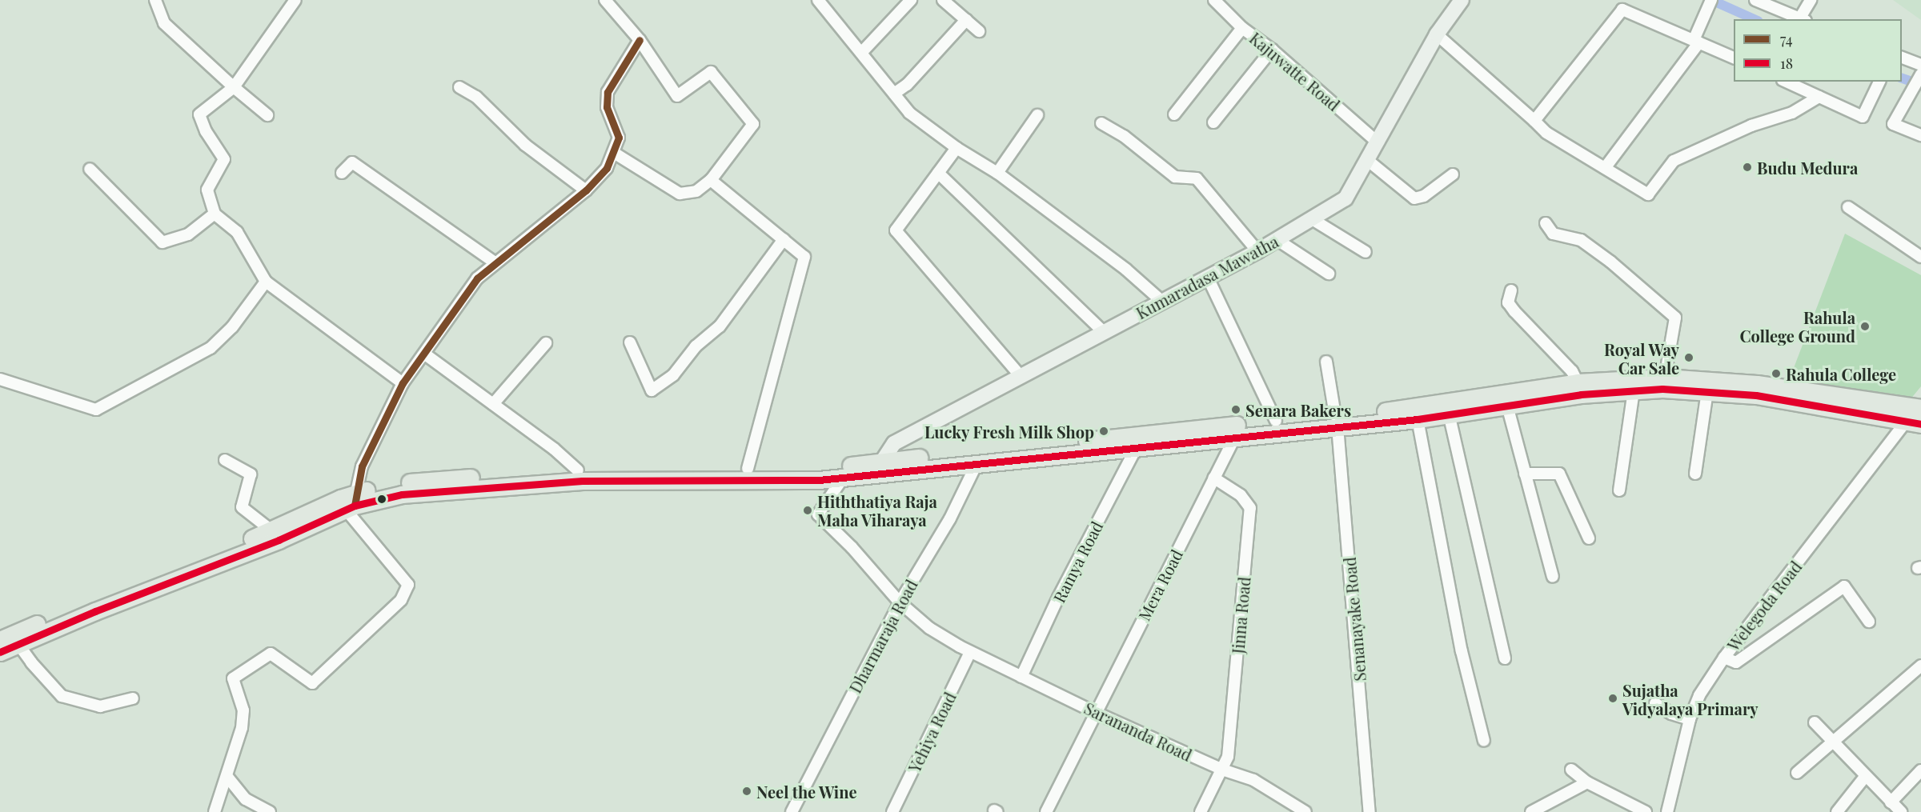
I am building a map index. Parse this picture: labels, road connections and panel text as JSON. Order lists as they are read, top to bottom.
{
  "streets": {
    "main road": ["Kumaradasa Mawatha"],
    "street": [
      "Kajuwatte Road",
      "Ramya Road",
      "Mera Road",
      "Welegoda Road",
      "Jinna Road",
      "Senanayake Road",
      "Dharmaraja Road",
      "Sarananda Road",
      "Yehiya Road"
    ]
  },
  "crossings": [
    ["Kajuwatte Road", "Kumaradasa Mawatha"],
    ["Ramya Road", "Sarananda Road"],
    ["Mera Road", "Jinna Road"],
    ["Mera Road", "Sarananda Road"],
    ["Jinna Road", "Sarananda Road"],
    ["Dharmaraja Road", "Sarananda Road"],
    ["Sarananda Road", "Yehiya Road"]
  ],
  "places": [
    "Budu Medura",
    "Rahula College Ground",
    "Royal Way Car Sale",
    "Rahula College",
    "Senara Bakers",
    "Lucky Fresh Milk Shop",
    "Hiththatiya Raja Maha Viharaya",
    "Sujatha Vidyalaya Primary",
    "Neel the Wine"
  ],
  "lines": ["transit line 74", "transit line 18"],
  "legend": ["74", "18"]
}
